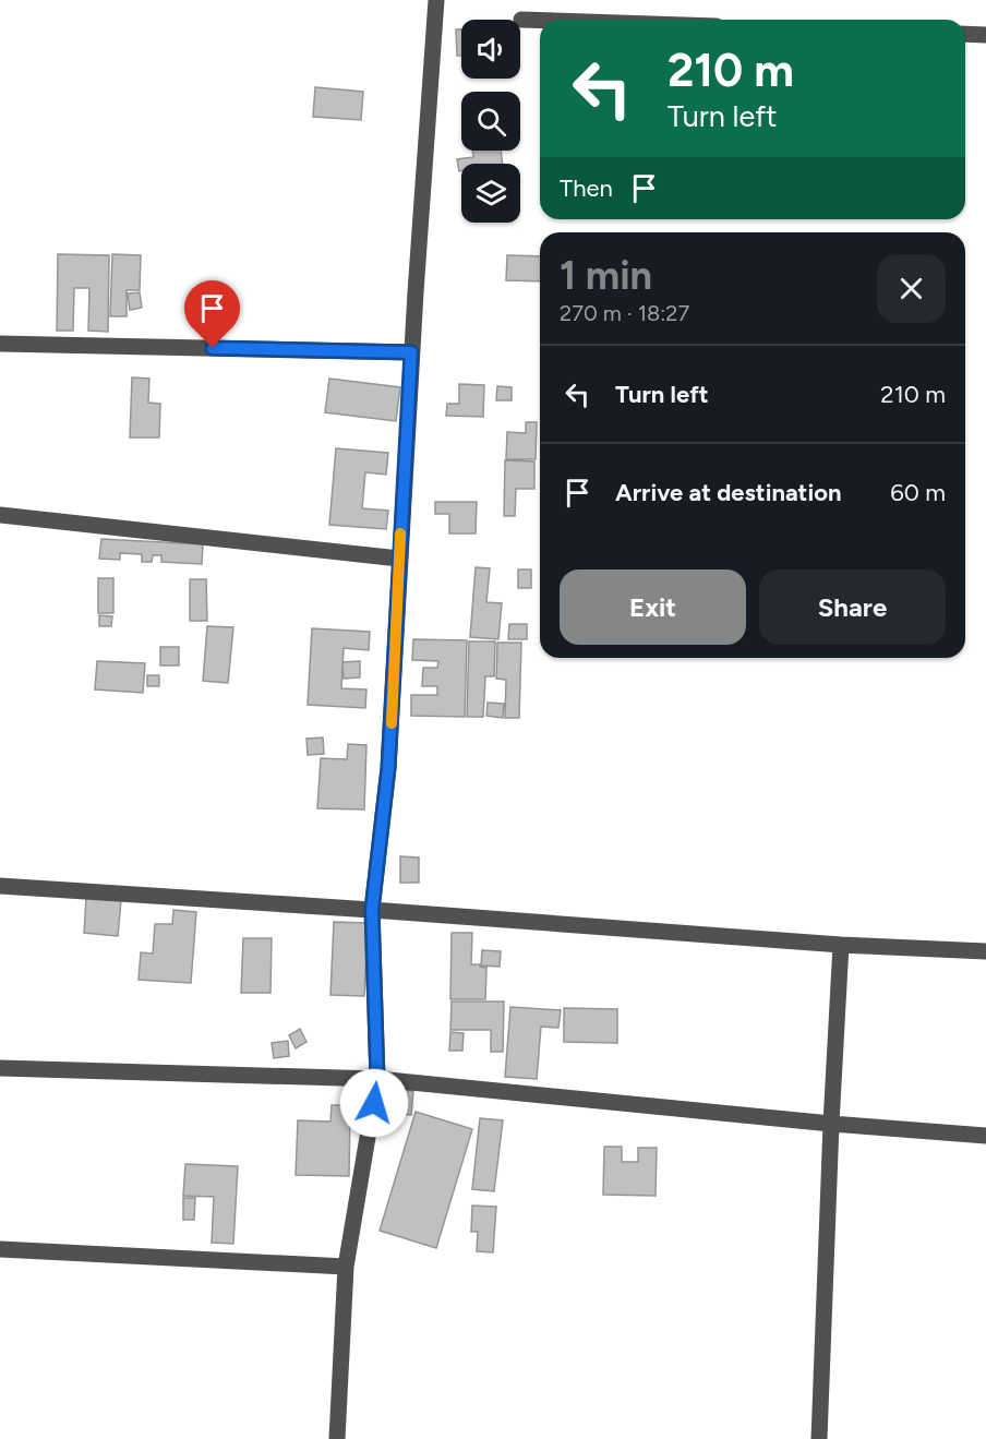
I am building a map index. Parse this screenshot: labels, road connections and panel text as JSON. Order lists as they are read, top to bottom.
{
  "page": {
    "turn": ["210 m", "Turn left"],
    "then": "Then",
    "heading": ["1 min", "270 m · 18:27"],
    "list": [
      {
        "name": "Turn left",
        "value": "210 m"
      },
      {
        "name": "Arrive at destination",
        "value": "60 m"
      }
    ],
    "buttons": ["Exit", "Share"]
  }
}
